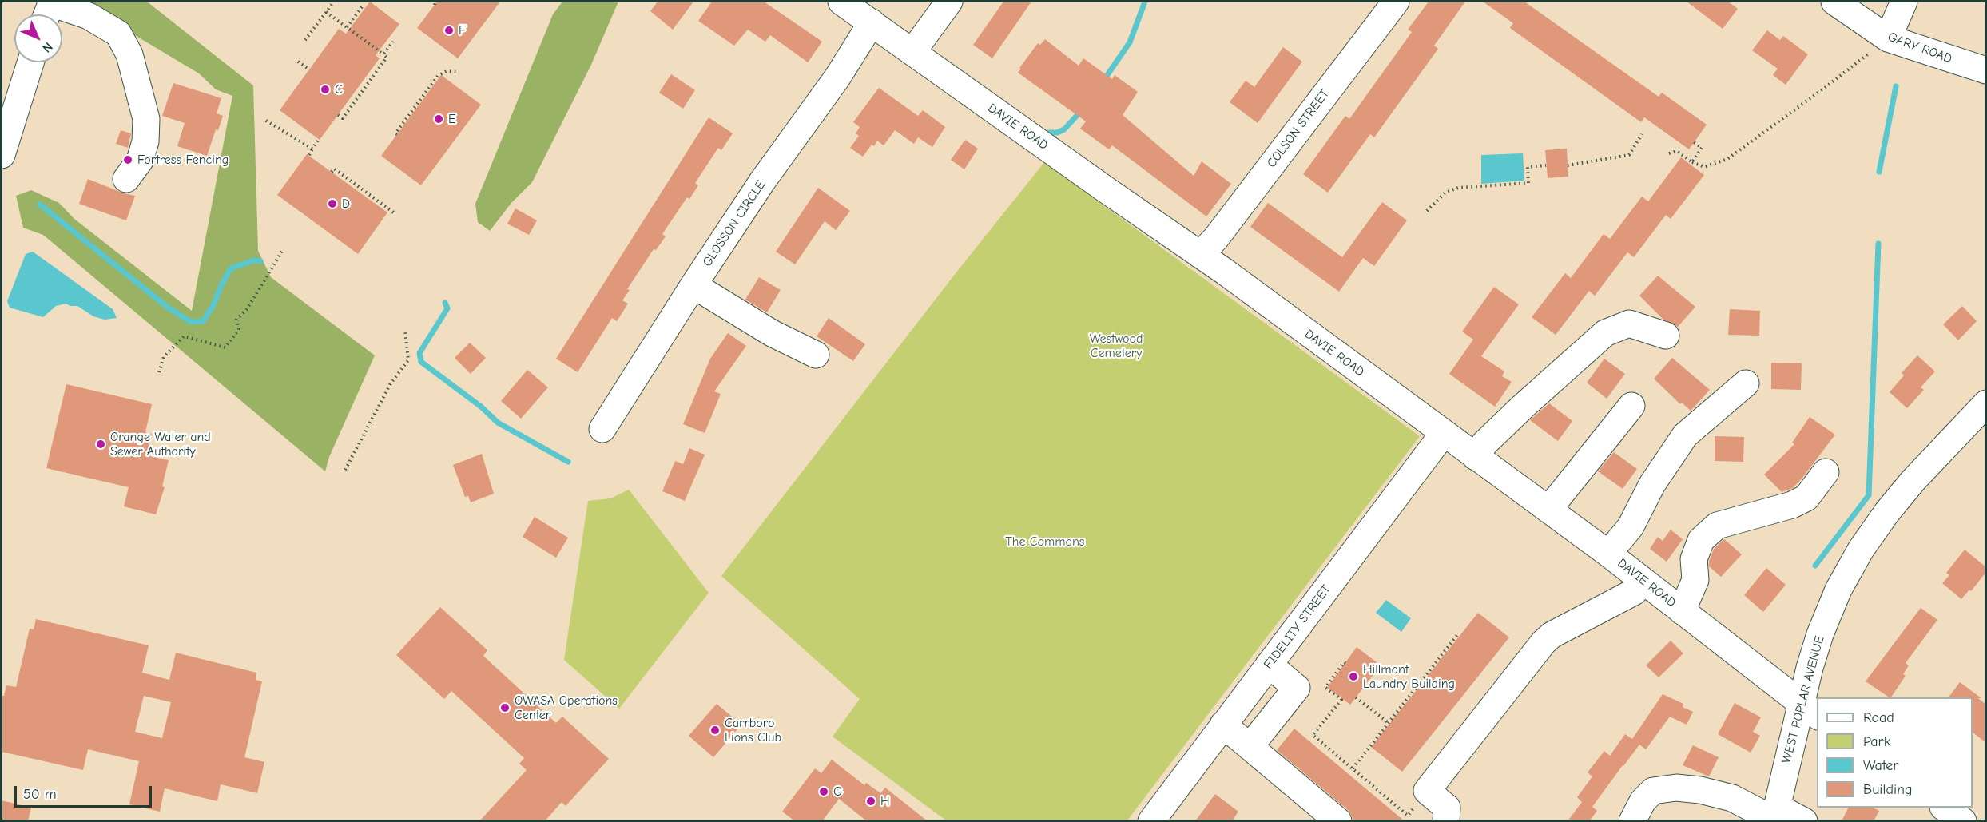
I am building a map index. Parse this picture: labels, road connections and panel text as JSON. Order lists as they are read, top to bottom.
{
  "streets": {
    "street": [
      "GARY ROAD",
      "DAVIE ROAD",
      "COLSON STREET",
      "GLOSSON CIRCLE",
      "FIDELITY STREET",
      "WEST POPLAR AVENUE"
    ]
  },
  "crossings": [
    ["DAVIE ROAD", "COLSON STREET"],
    ["DAVIE ROAD", "GLOSSON CIRCLE"],
    ["DAVIE ROAD", "FIDELITY STREET"],
    ["DAVIE ROAD", "WEST POPLAR AVENUE"]
  ],
  "parks": ["Westwood Cemetery", "The Commons"],
  "places": [
    "F",
    "C",
    "E",
    "Fortress Fencing",
    "D",
    "Orange Water and Sewer Authority",
    "Hillmont Laundry Building",
    "OWASA Operations Center",
    "Carrboro Lions Club",
    "G",
    "H"
  ],
  "legend": [
    "Road",
    "Park",
    "Water",
    "Building"
  ],
  "scale_bar": "50 m",
  "north": "bottom right"
}
